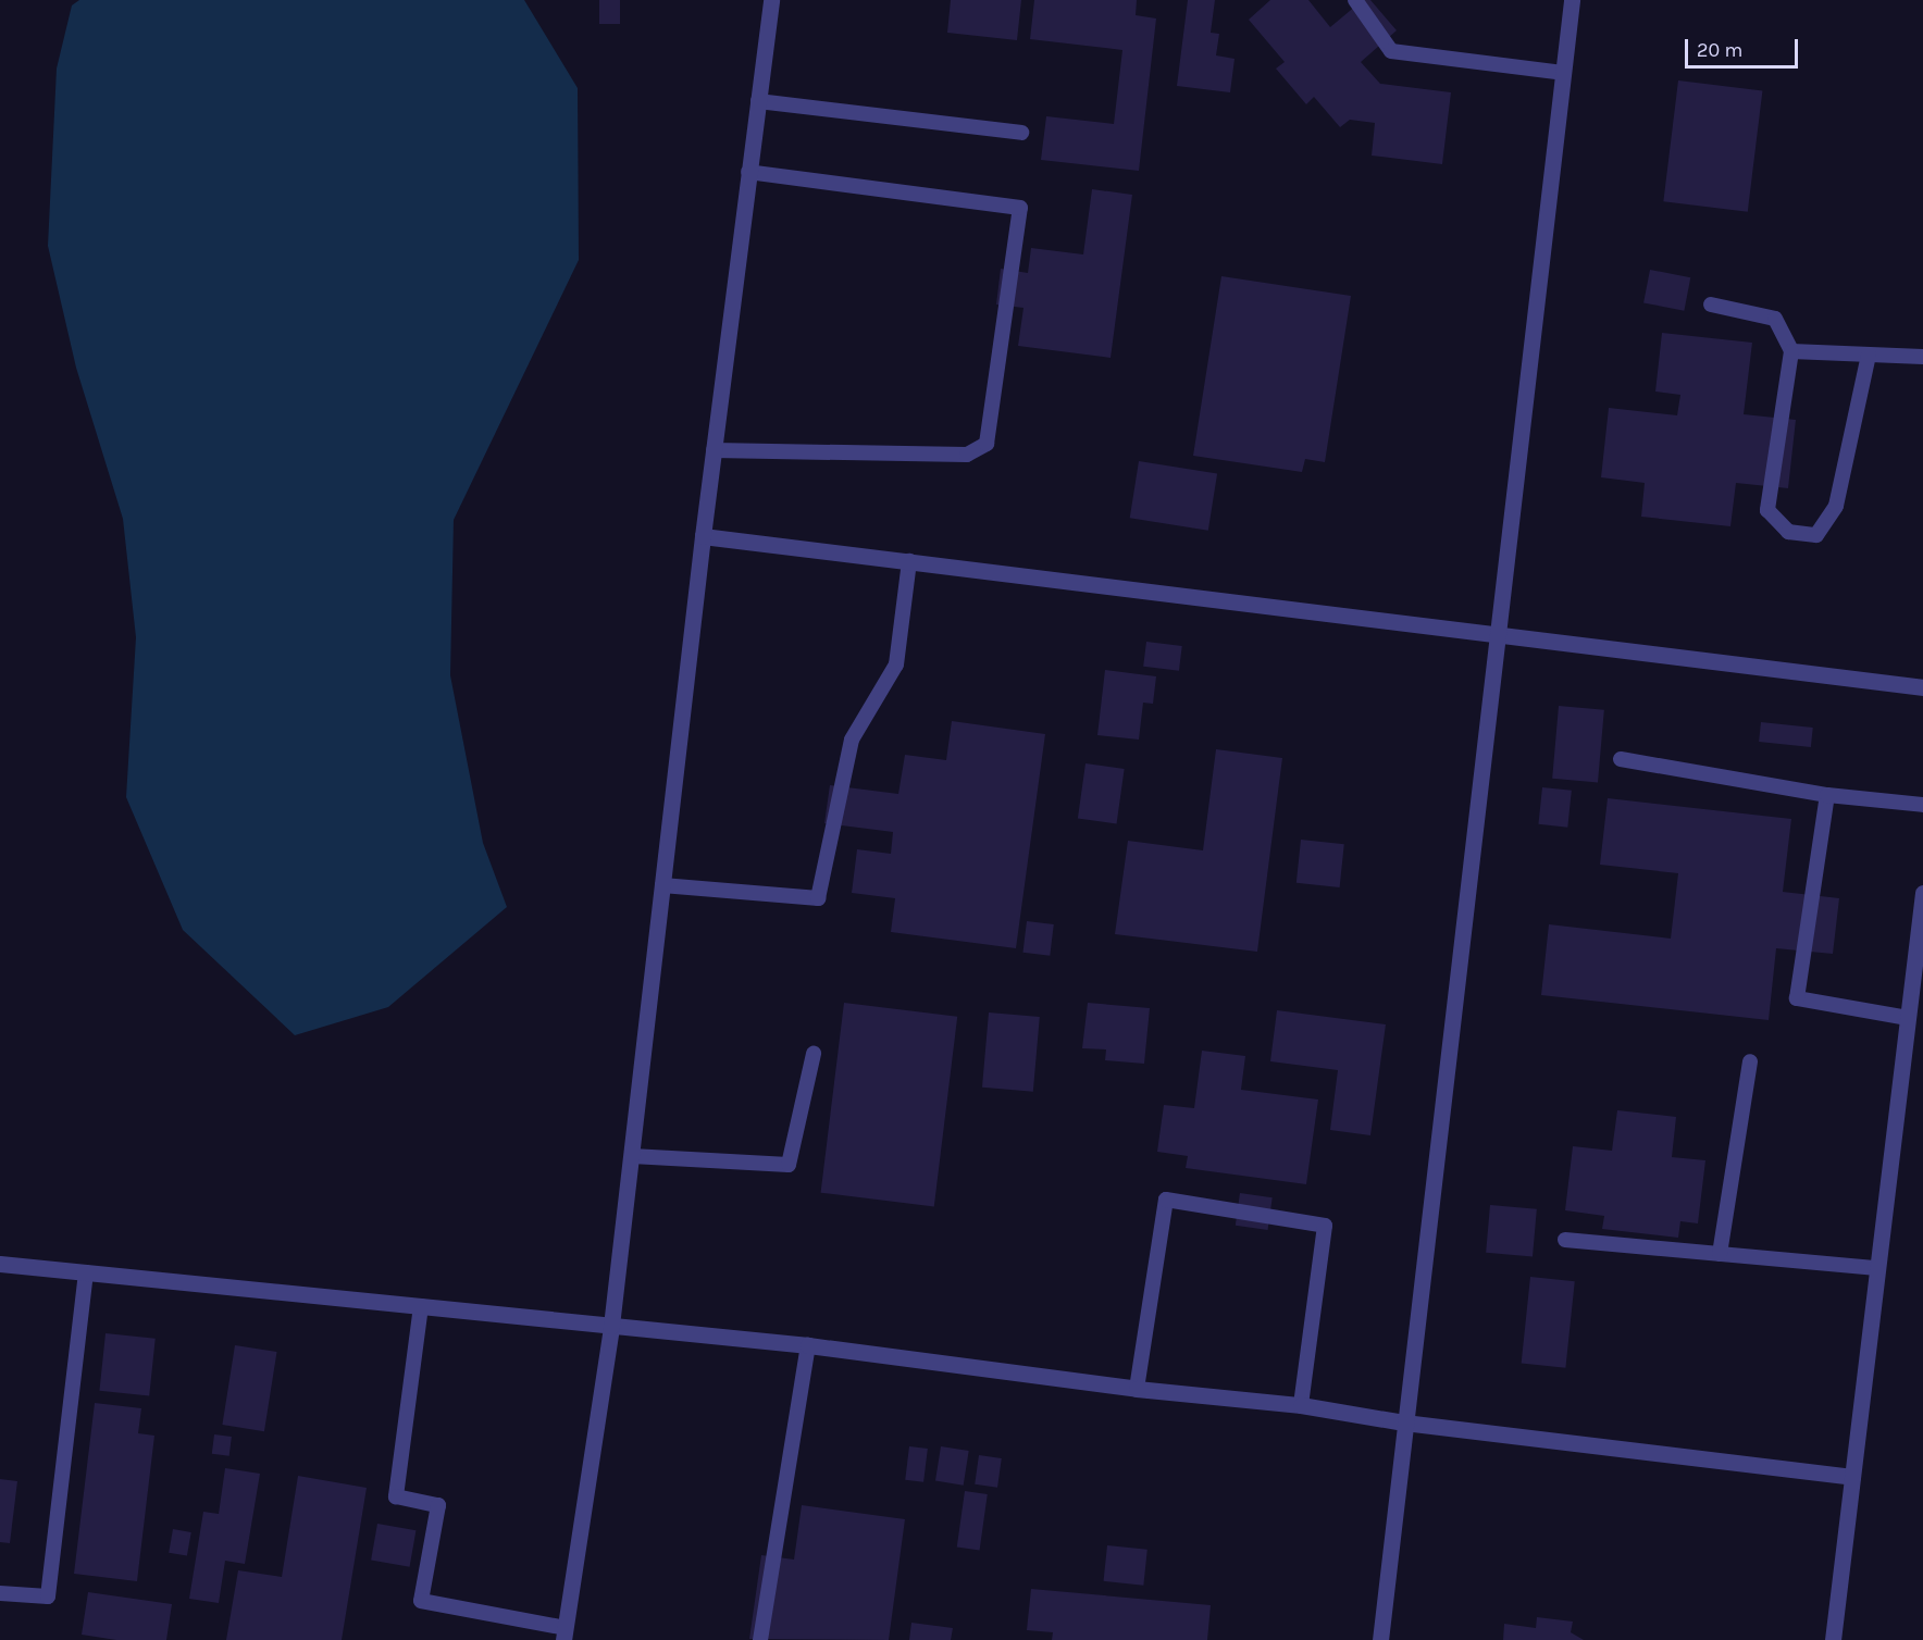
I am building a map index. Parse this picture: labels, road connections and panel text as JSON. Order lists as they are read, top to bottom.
{
  "scale_bar": "20 m"
}
